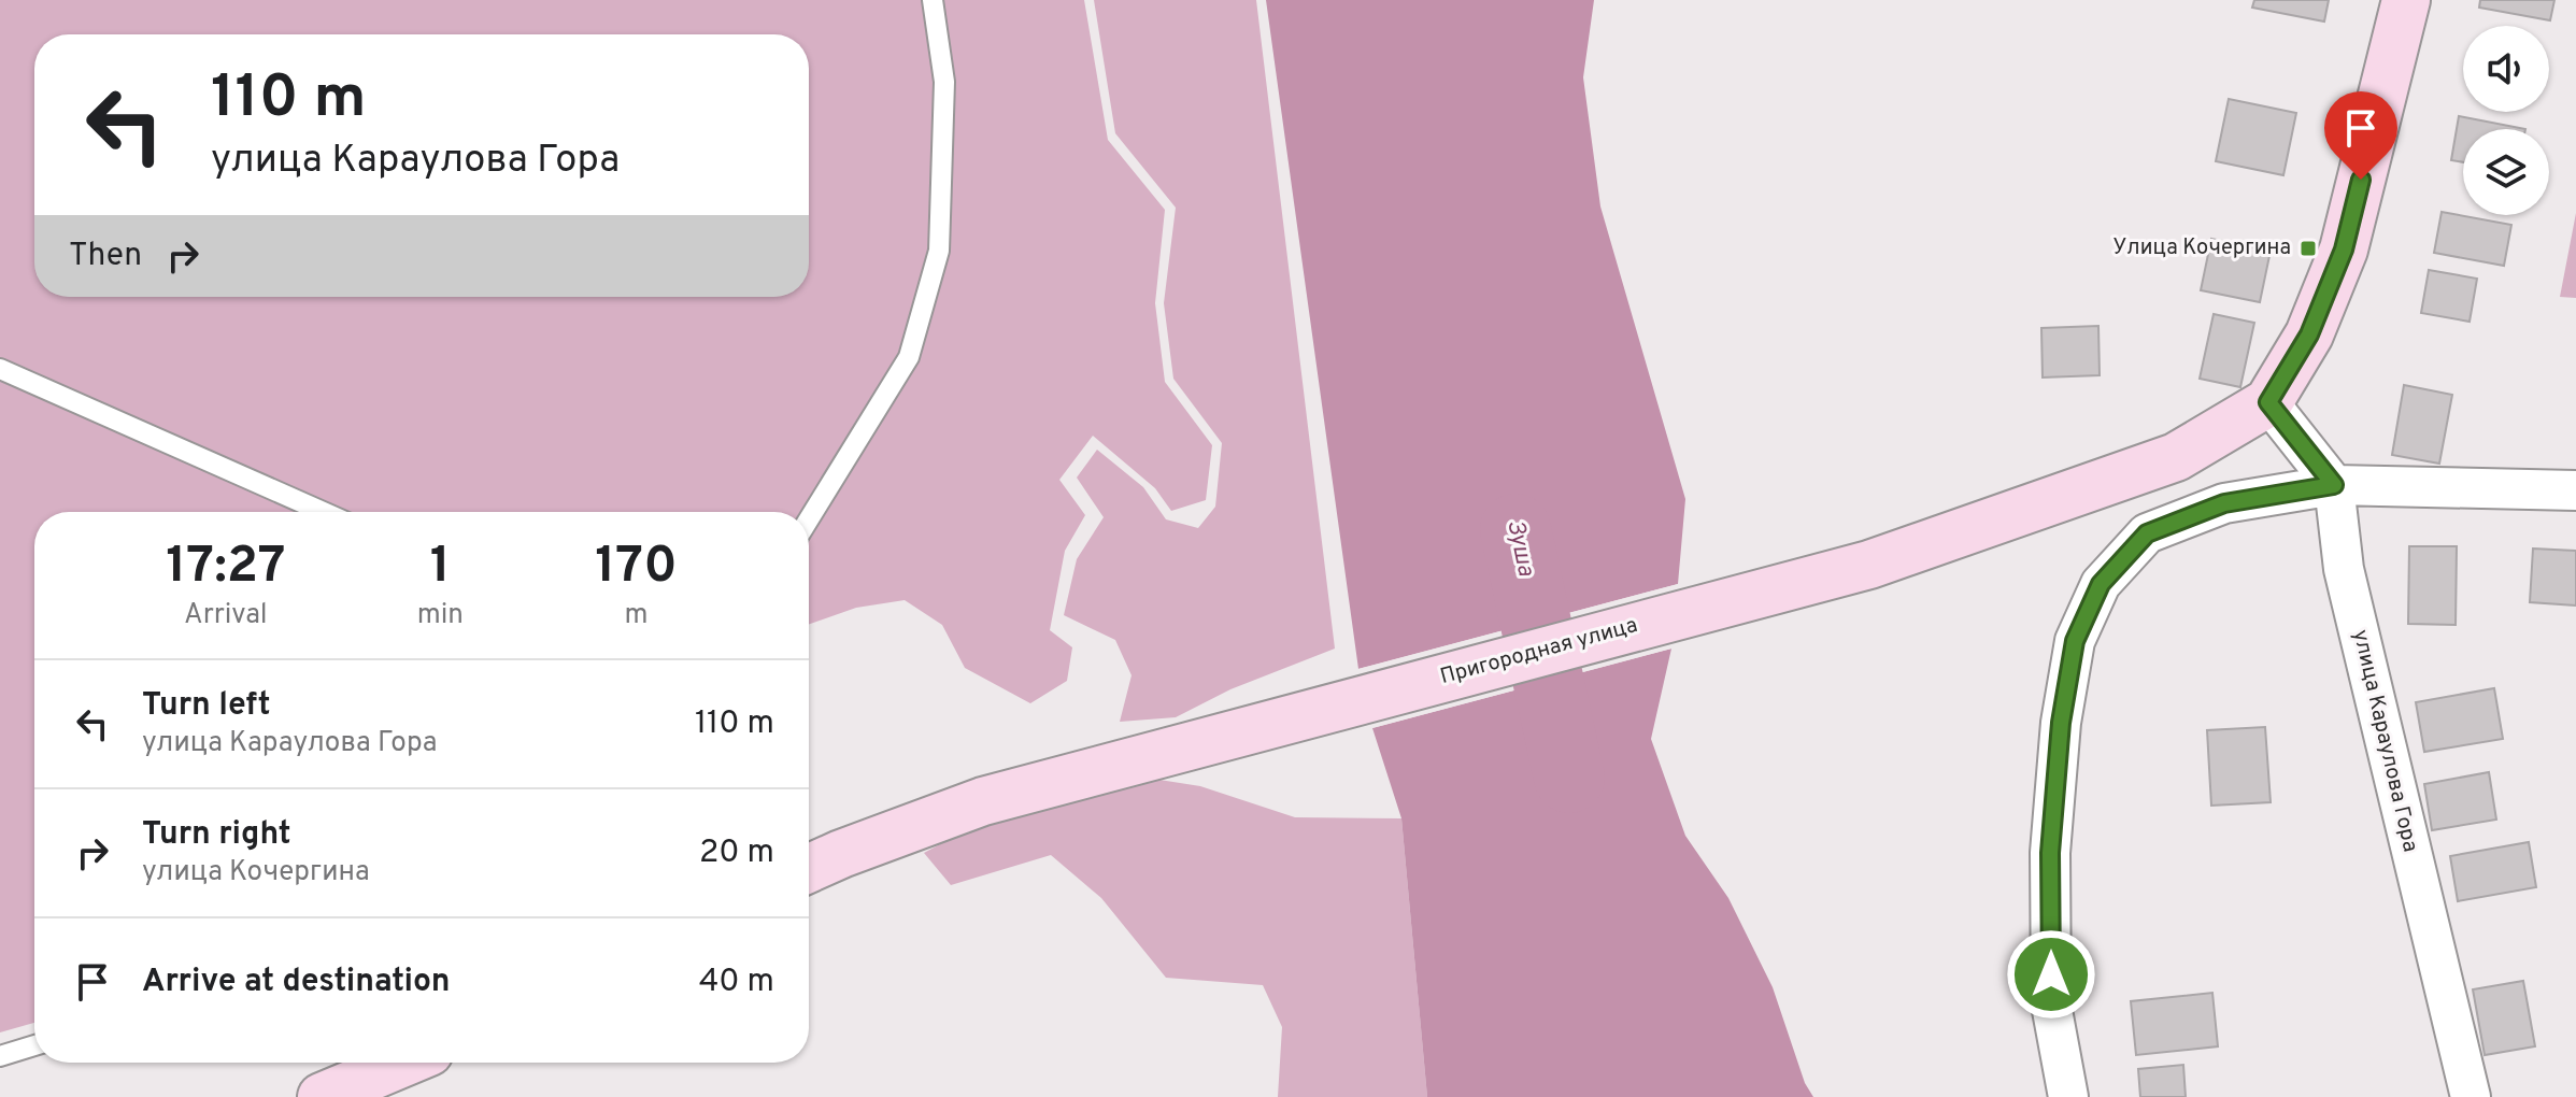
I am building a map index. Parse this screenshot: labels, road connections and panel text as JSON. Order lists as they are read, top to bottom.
{
  "streets": {
    "main road": ["Пригородная улица"],
    "street": ["улица Караулова Гора"]
  },
  "water": ["Зуша"],
  "places": {
    "transit": ["Улица Кочергина"]
  },
  "page": {
    "turn": ["110 m", "улица Караулова Гора"],
    "then": "Then",
    "eta": [
      "17:27",
      "Arrival",
      "1",
      "min",
      "170",
      "m"
    ],
    "list": [
      {
        "name": "Turn left",
        "note": "улица Караулова Гора",
        "value": "110 m"
      },
      {
        "name": "Turn right",
        "note": "улица Кочергина",
        "value": "20 m"
      },
      {
        "name": "Arrive at destination",
        "value": "40 m"
      }
    ]
  }
}
